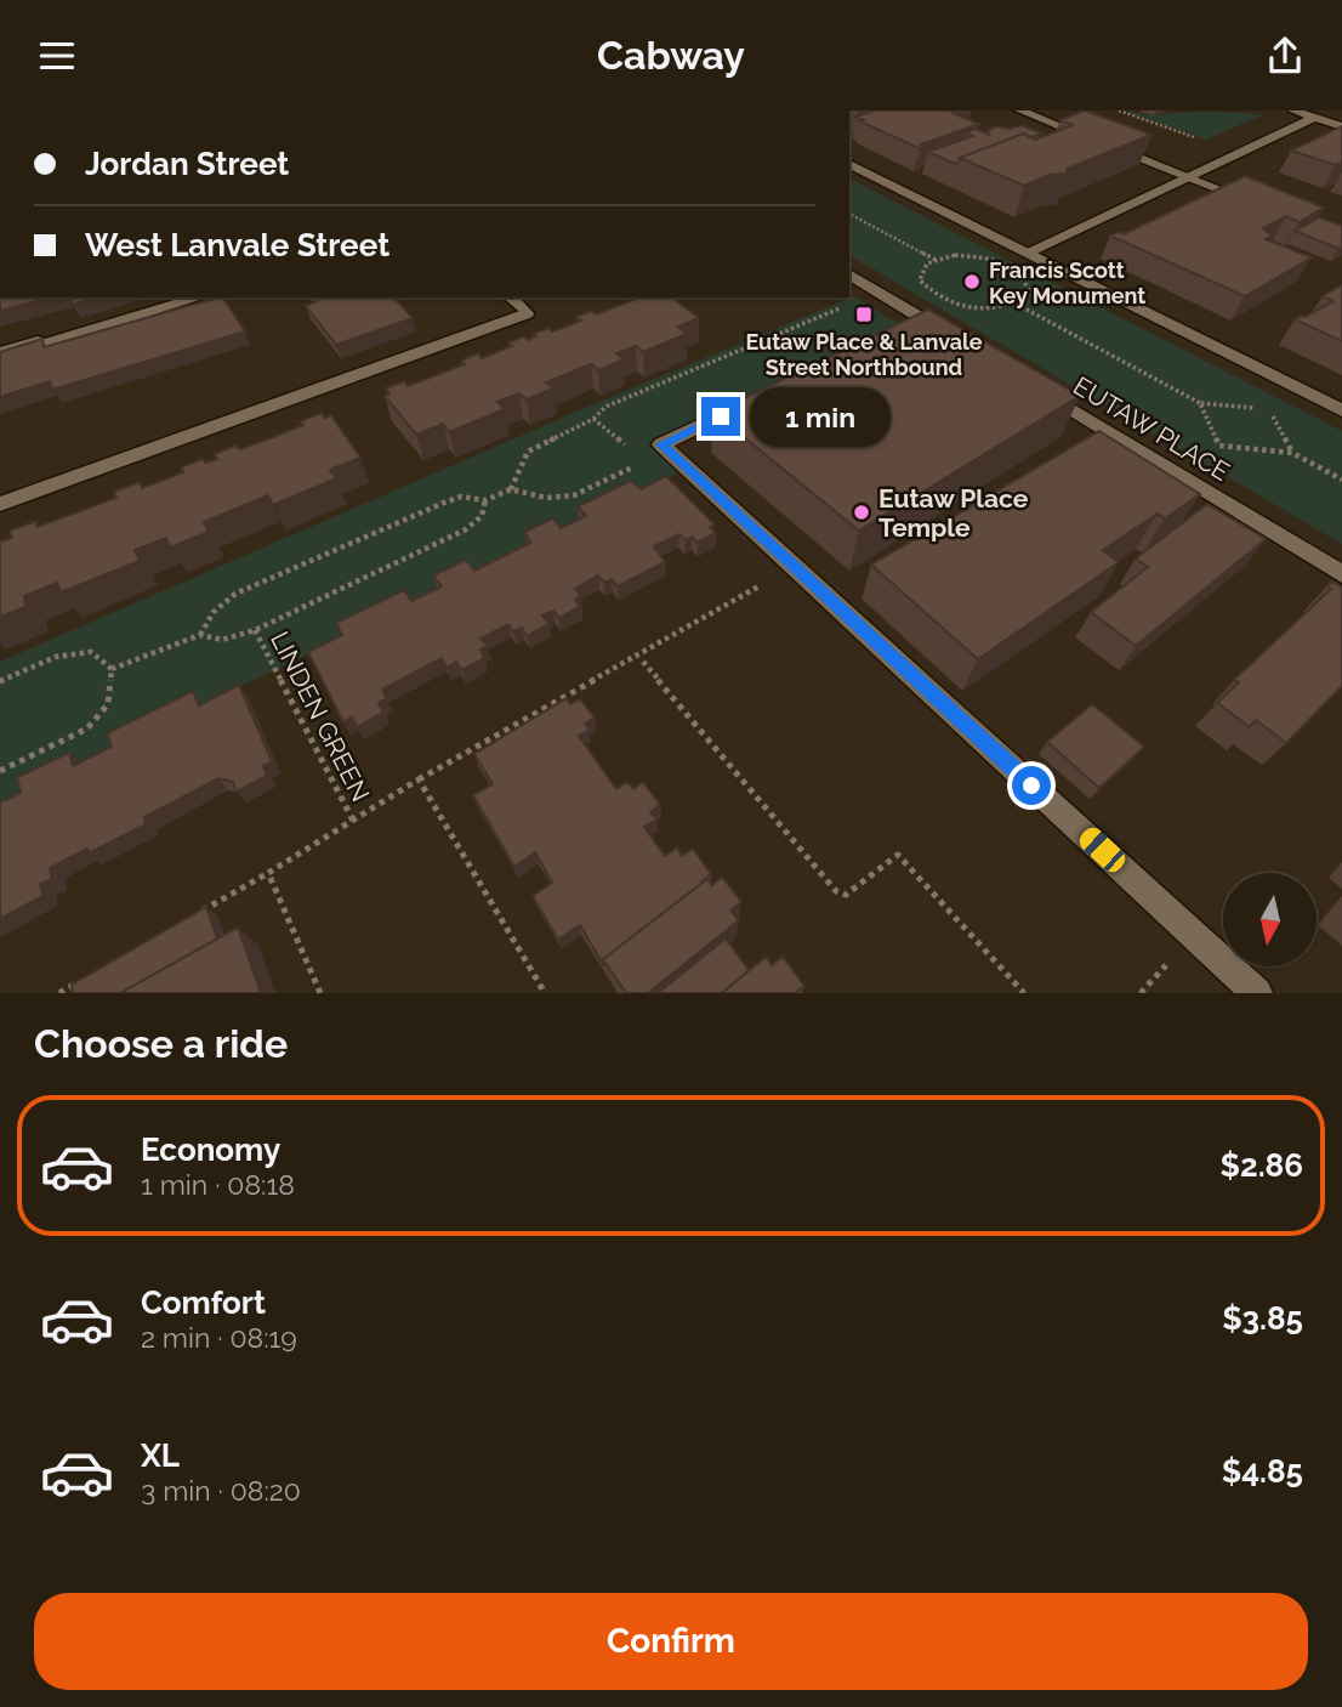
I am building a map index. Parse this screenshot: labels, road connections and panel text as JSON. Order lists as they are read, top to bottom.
{
  "streets": {
    "street": ["EUTAW PLACE"],
    "path": ["LINDEN GREEN"]
  },
  "places": {
    "other": ["Francis Scott Key Monument", "Eutaw Place Temple"],
    "transit": ["Eutaw Place & Lanvale Street Northbound"]
  },
  "north": "bottom",
  "page": {
    "header": "Cabway",
    "banner": ["Jordan Street", "West Lanvale Street"],
    "bubble": "1 min",
    "heading": "Choose a ride",
    "list": [
      {
        "name": "Economy",
        "note": "1 min · 08:18",
        "value": "$2.86"
      },
      {
        "name": "Comfort",
        "note": "2 min · 08:19",
        "value": "$3.85"
      },
      {
        "name": "XL",
        "note": "3 min · 08:20",
        "value": "$4.85"
      }
    ],
    "buttons": "Confirm"
  }
}
